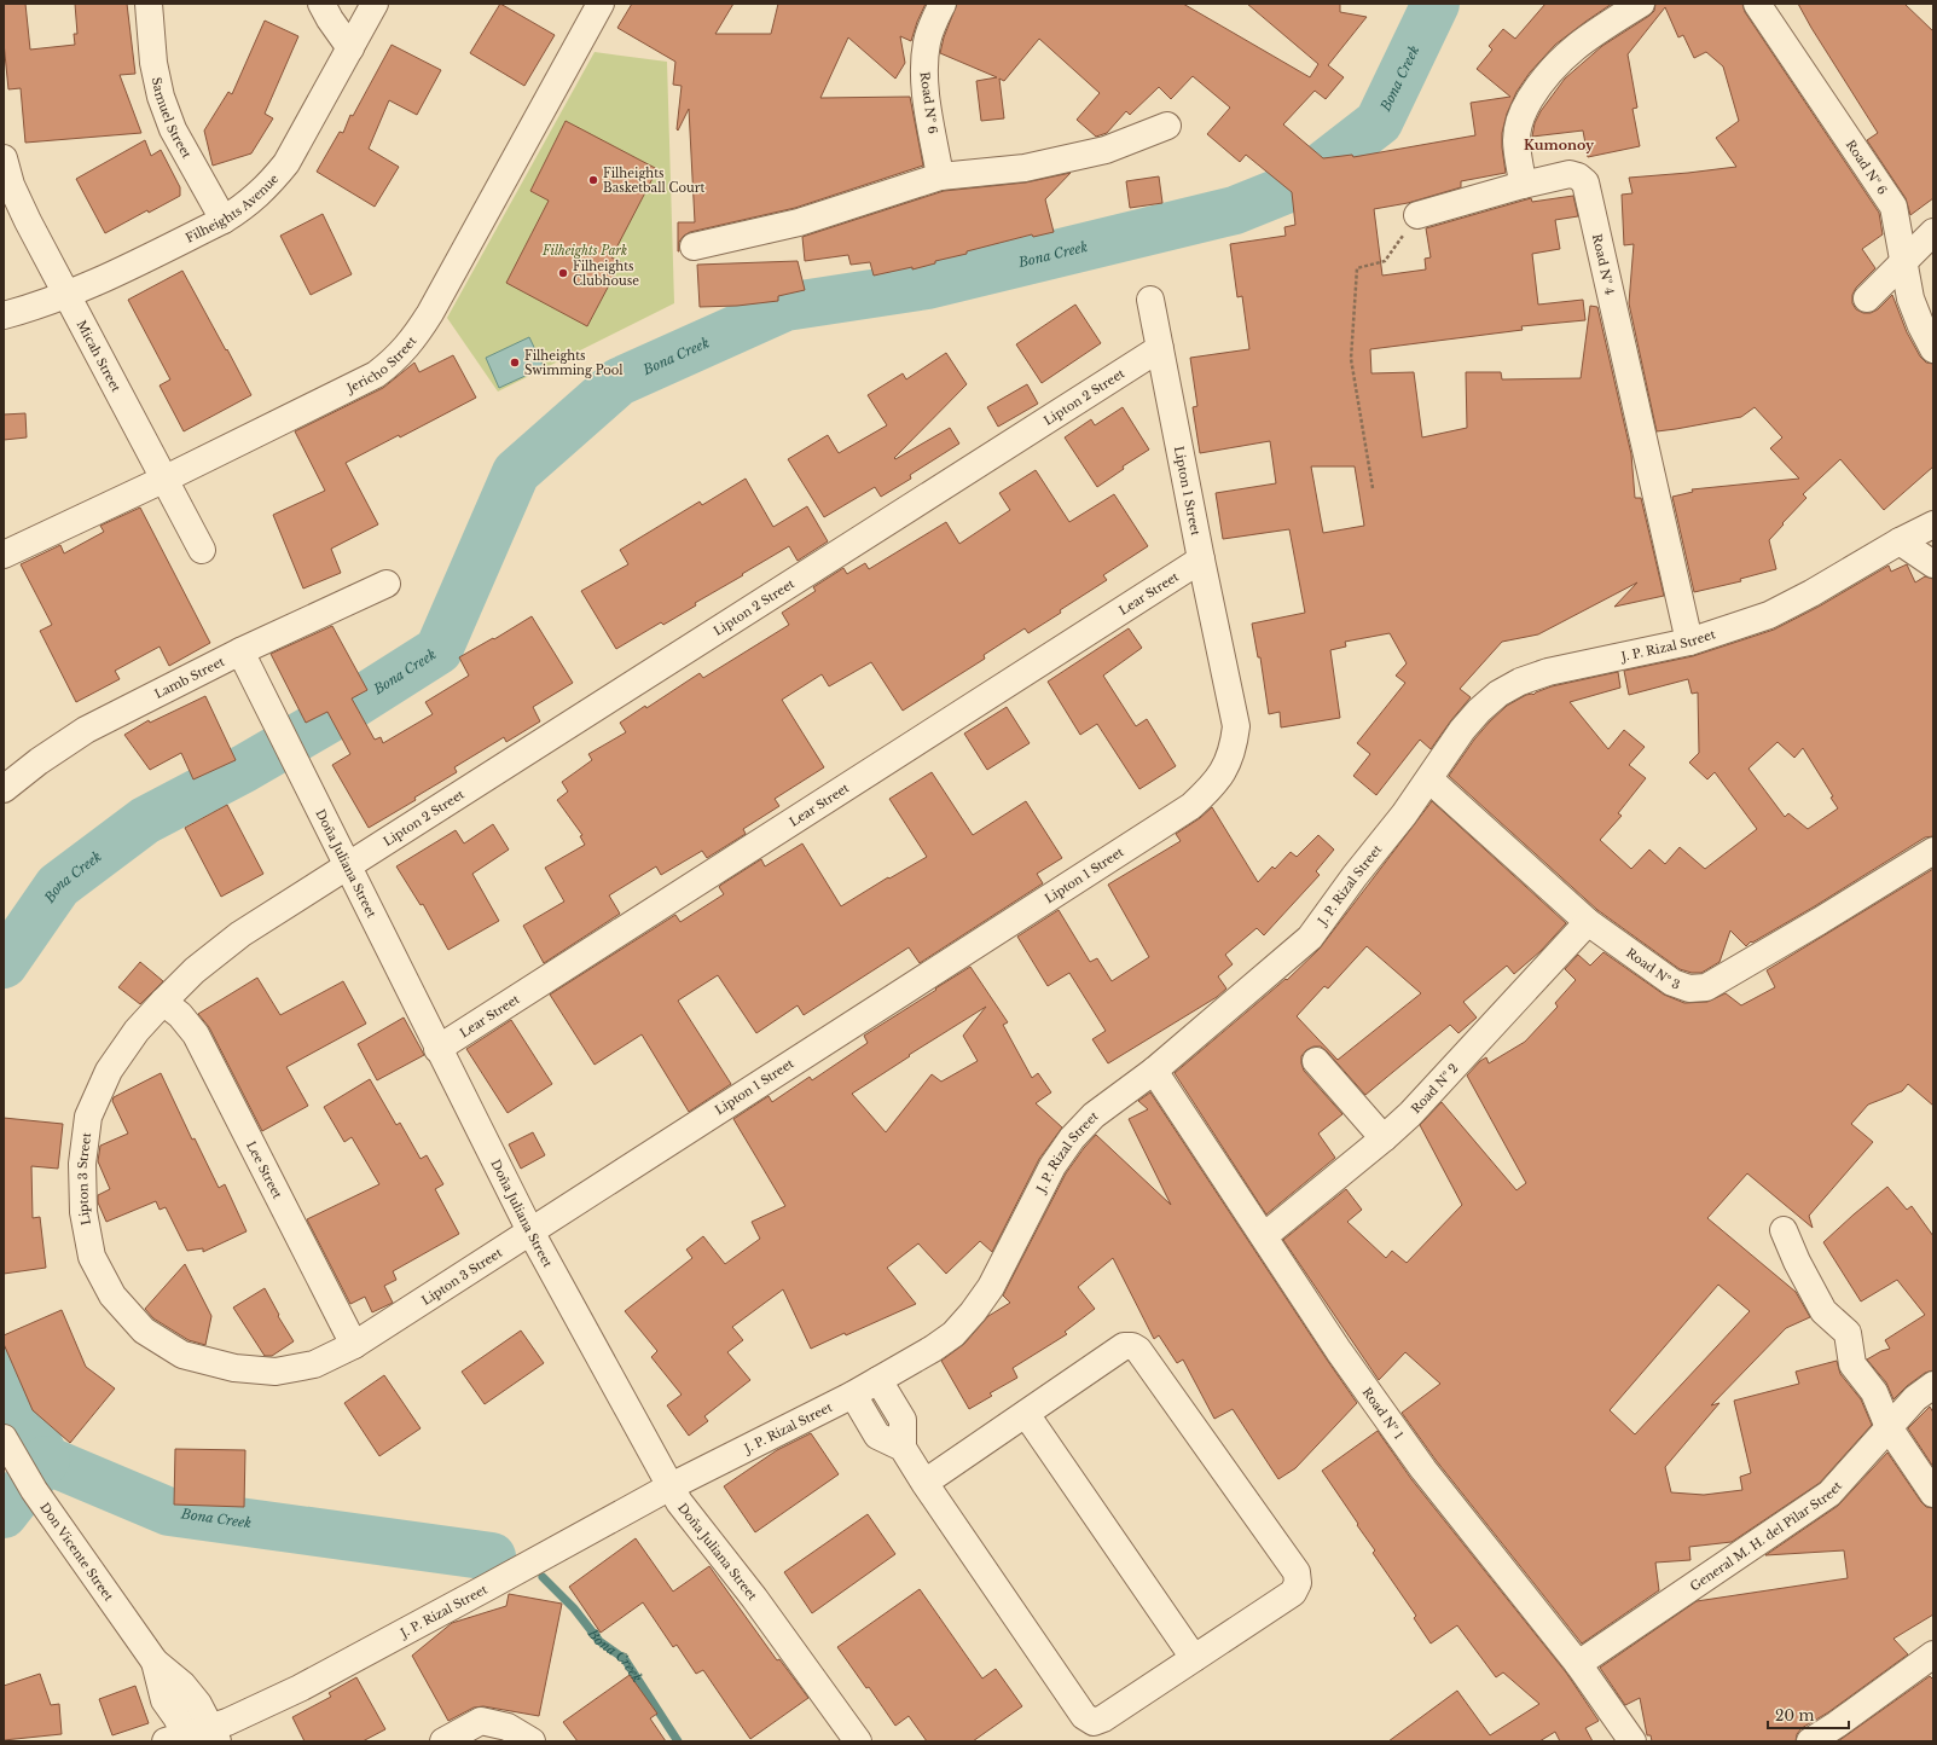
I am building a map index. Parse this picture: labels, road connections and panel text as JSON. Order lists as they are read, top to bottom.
{
  "streets": {
    "street": [
      "Road № 6",
      "Samuel Street",
      "Filheights Avenue",
      "Road № 4",
      "Micah Street",
      "Jericho Street",
      "Lipton 2 Street",
      "Lipton 1 Street",
      "Lear Street",
      "J. P. Rizal Street",
      "Lamb Street",
      "Doña Juliana Street",
      "Road № 3",
      "Road № 2",
      "Lee Street",
      "Lipton 3 Street",
      "Road № 1",
      "General M. H. del Pilar Street",
      "Don Vicente Street"
    ]
  },
  "crossings": [
    ["Samuel Street", "Filheights Avenue"],
    ["Filheights Avenue", "Micah Street"],
    ["Road № 4", "J. P. Rizal Street"],
    ["Micah Street", "Jericho Street"],
    ["Lipton 2 Street", "Lipton 1 Street"],
    ["Lipton 2 Street", "Doña Juliana Street"],
    ["Lipton 2 Street", "Lipton 3 Street"],
    ["Lipton 1 Street", "Lear Street"],
    ["Lipton 1 Street", "Doña Juliana Street"],
    ["Lipton 1 Street", "Lipton 3 Street"],
    ["Lear Street", "Doña Juliana Street"],
    ["J. P. Rizal Street", "Doña Juliana Street"],
    ["J. P. Rizal Street", "Road № 3"],
    ["J. P. Rizal Street", "Road № 1"],
    ["J. P. Rizal Street", "Don Vicente Street"],
    ["Lamb Street", "Doña Juliana Street"],
    ["Doña Juliana Street", "Lipton 3 Street"],
    ["Road № 3", "Road № 2"],
    ["Road № 2", "Road № 1"],
    ["Lee Street", "Lipton 3 Street"],
    ["Road № 1", "General M. H. del Pilar Street"]
  ],
  "districts": ["Kumonoy"],
  "water": ["Bona Creek"],
  "parks": ["Filheights Park"],
  "places": ["Filheights Basketball Court", "Filheights Clubhouse", "Filheights Swimming Pool"],
  "scale_bar": "20 m"
}
